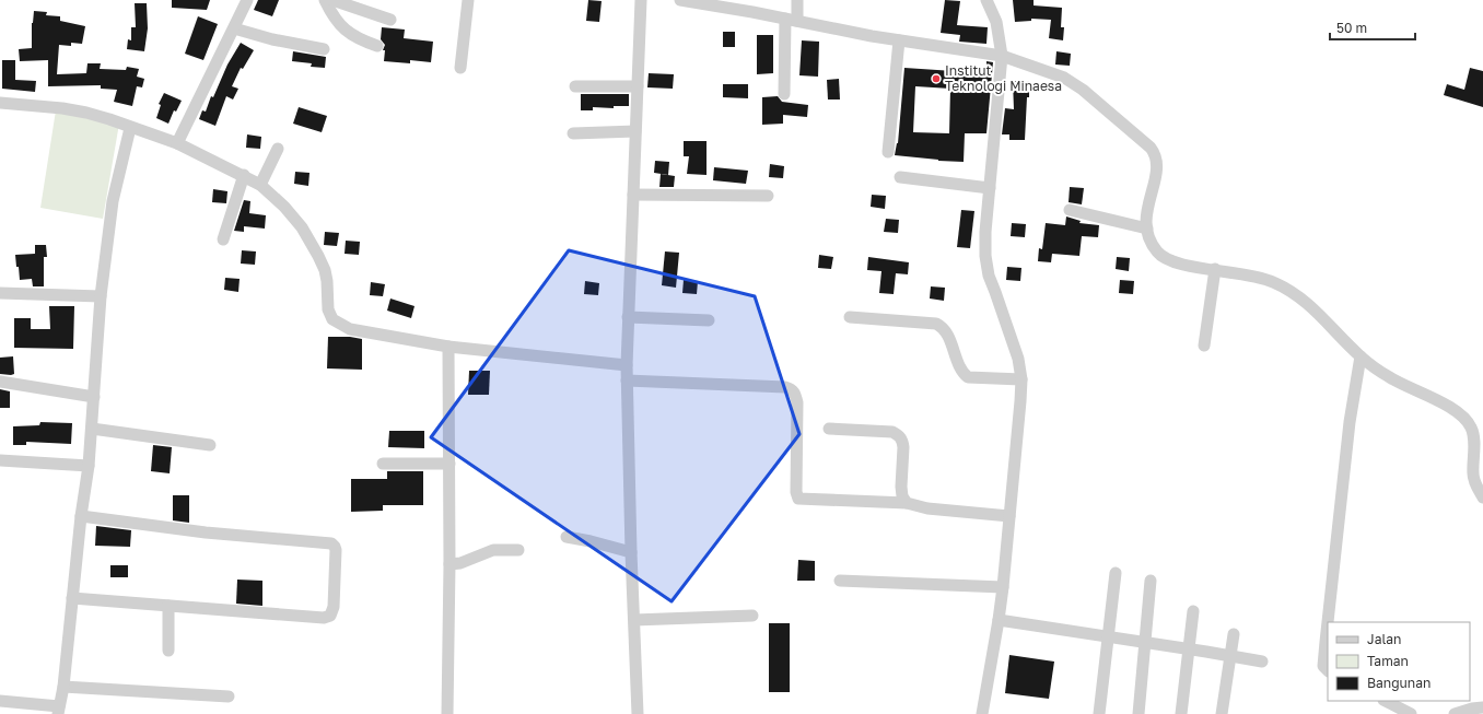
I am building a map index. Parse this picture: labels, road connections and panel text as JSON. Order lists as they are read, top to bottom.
{
  "places": ["Institut Teknologi Minaesa"],
  "legend": ["Jalan", "Taman", "Bangunan"],
  "scale_bar": "50 m"
}
